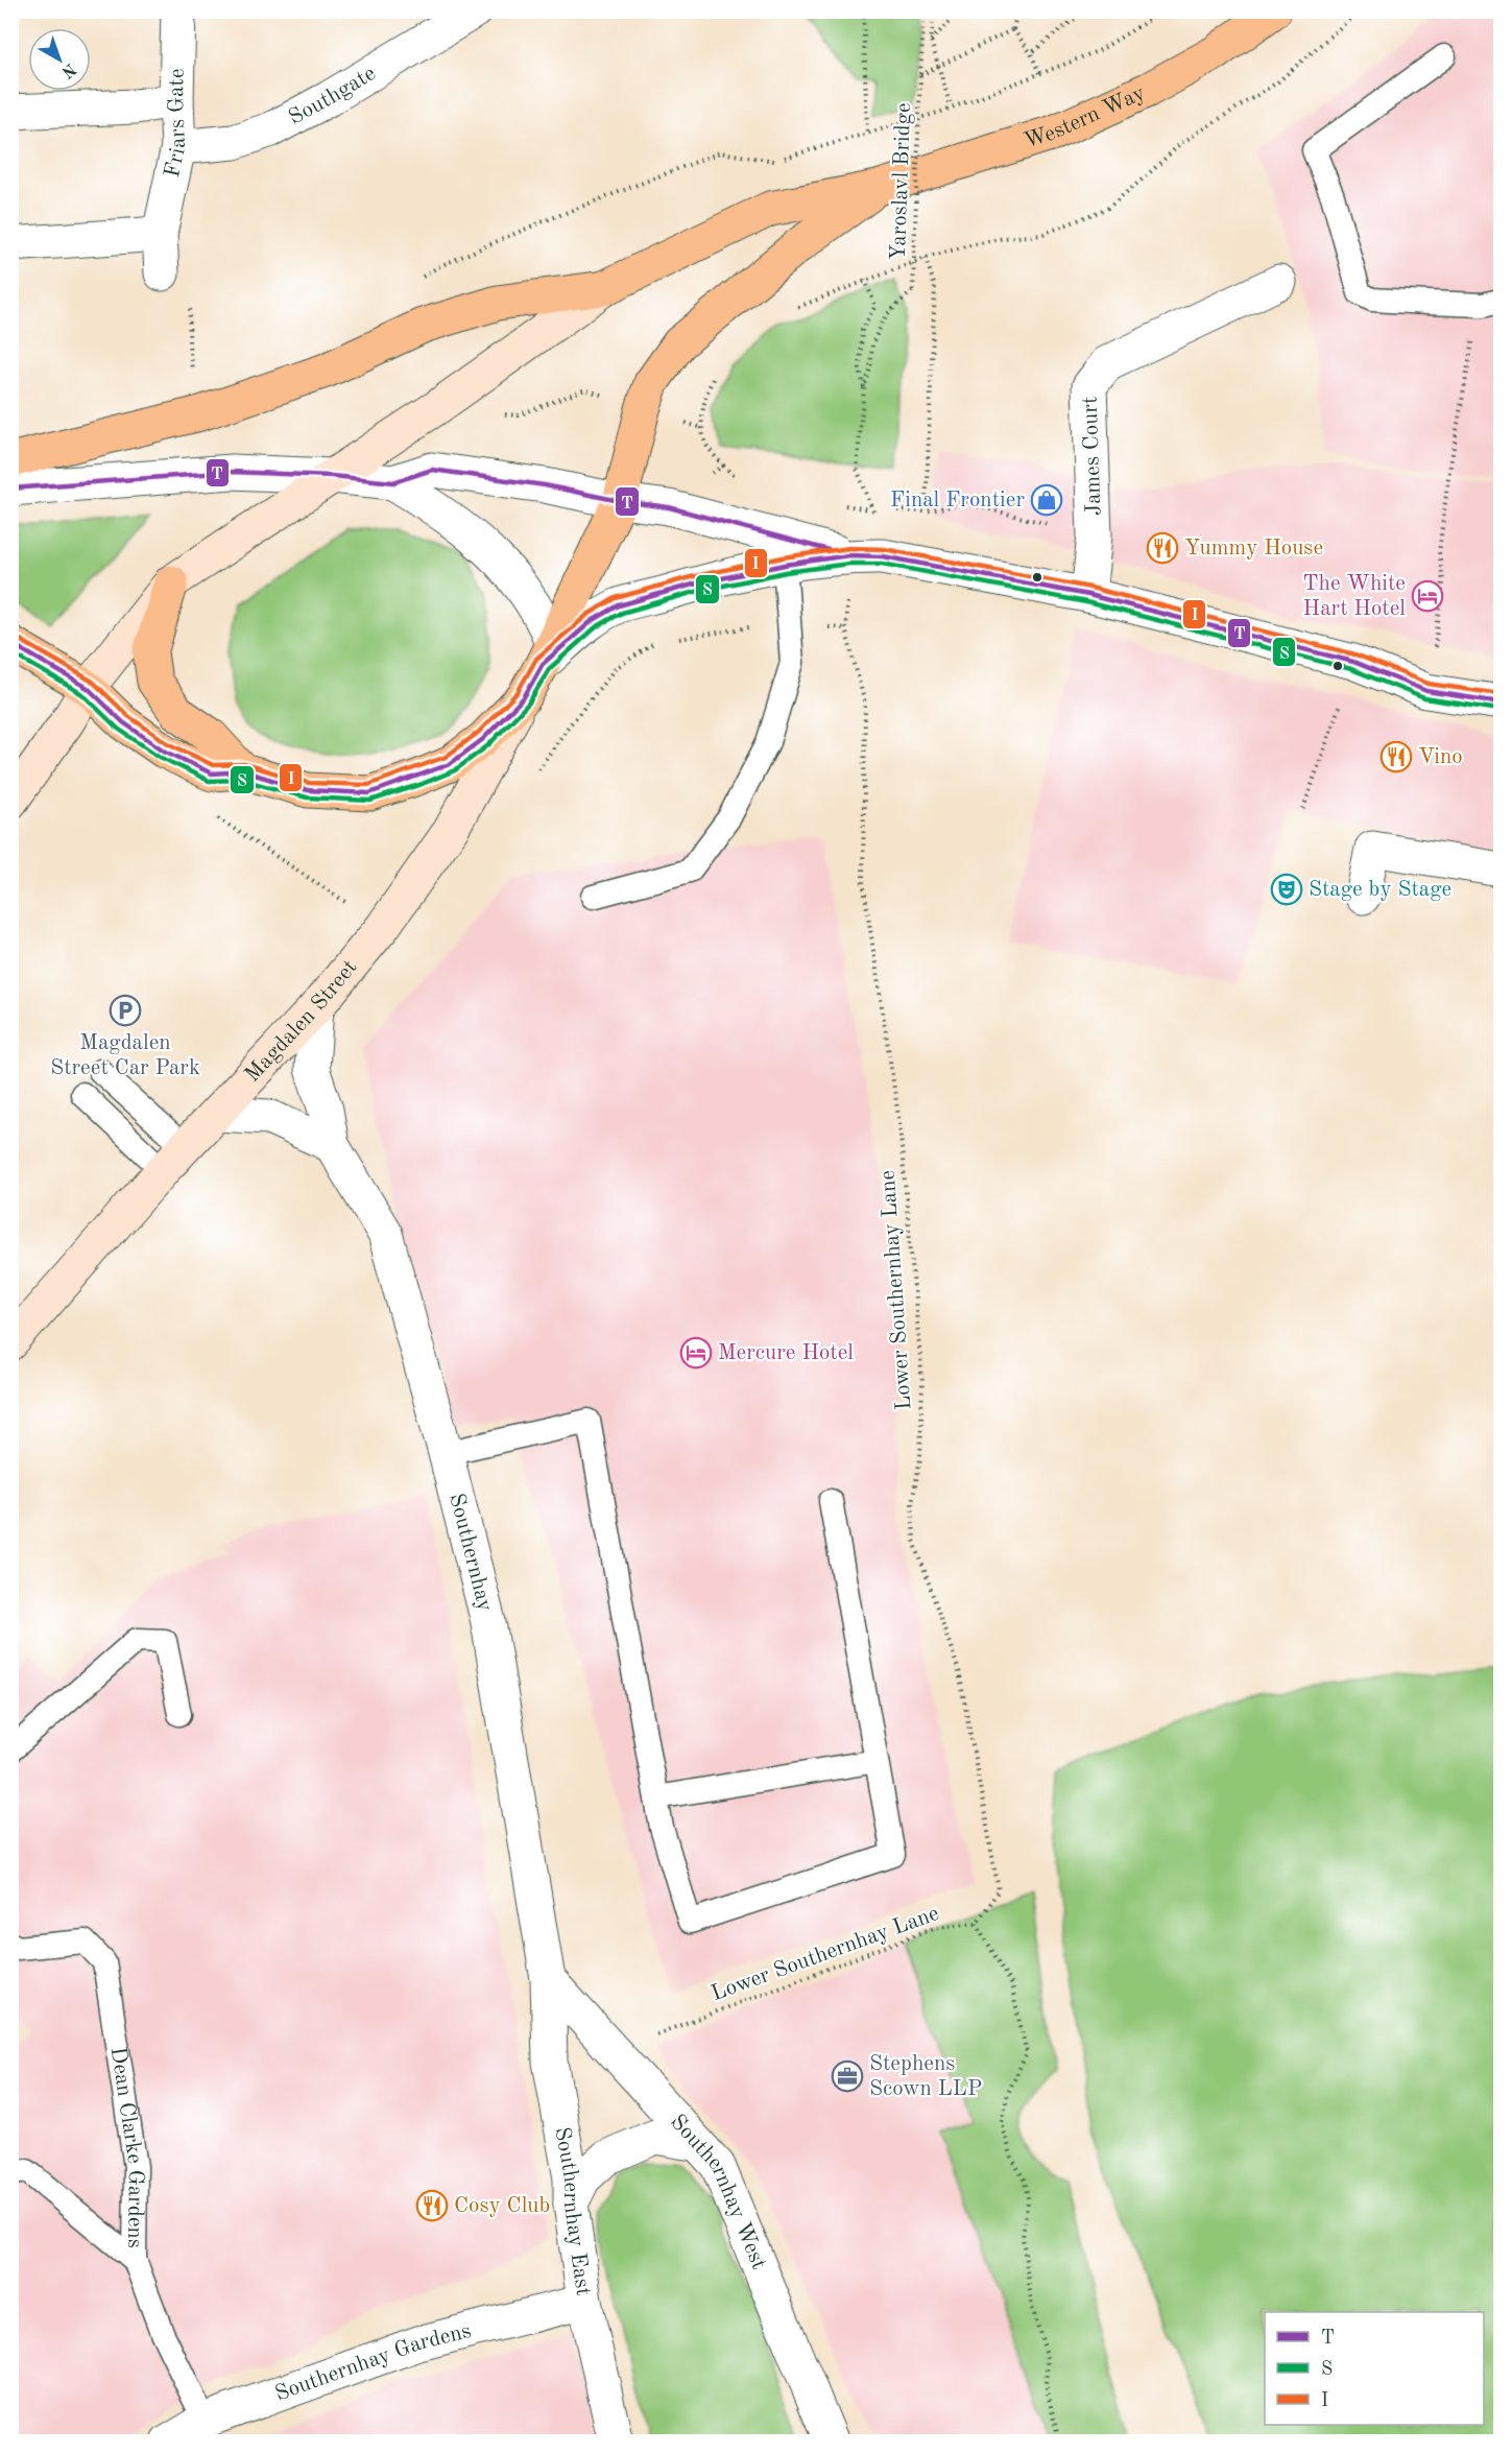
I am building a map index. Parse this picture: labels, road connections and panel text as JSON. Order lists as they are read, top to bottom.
{
  "streets": {
    "main road": ["Western Way", "Magdalen Street"],
    "street": [
      "Southgate",
      "Friars Gate",
      "James Court",
      "Southernhay",
      "Southernhay West",
      "Southernhay East",
      "Southernhay Gardens"
    ],
    "lane": ["Dean Clarke Gardens"],
    "path": ["Yaroslavl Bridge", "Lower Southernhay Lane"]
  },
  "crossings": [
    ["Southgate", "Friars Gate"],
    ["Western Way", "Magdalen Street"],
    ["Yaroslavl Bridge", "Lower Southernhay Lane"],
    ["Magdalen Street", "Southernhay"],
    ["Lower Southernhay Lane", "Southernhay West"],
    ["Southernhay", "Southernhay West"],
    ["Southernhay", "Southernhay East"],
    ["Dean Clarke Gardens", "Southernhay Gardens"],
    ["Southernhay West", "Southernhay East"],
    ["Southernhay East", "Southernhay Gardens"]
  ],
  "places": {
    "shop": ["Final Frontier"],
    "restaurant": ["Yummy House", "Vino", "Cosy Club"],
    "hotel": ["The White Hart Hotel", "Mercure Hotel"],
    "theatre": ["Stage by Stage"],
    "parking": ["Magdalen Street Car Park"],
    "office": ["Stephens Scown LLP"]
  },
  "lines": ["transit line T", "transit line I", "transit line S"],
  "legend": ["T", "S", "I"],
  "north": "bottom right"
}
